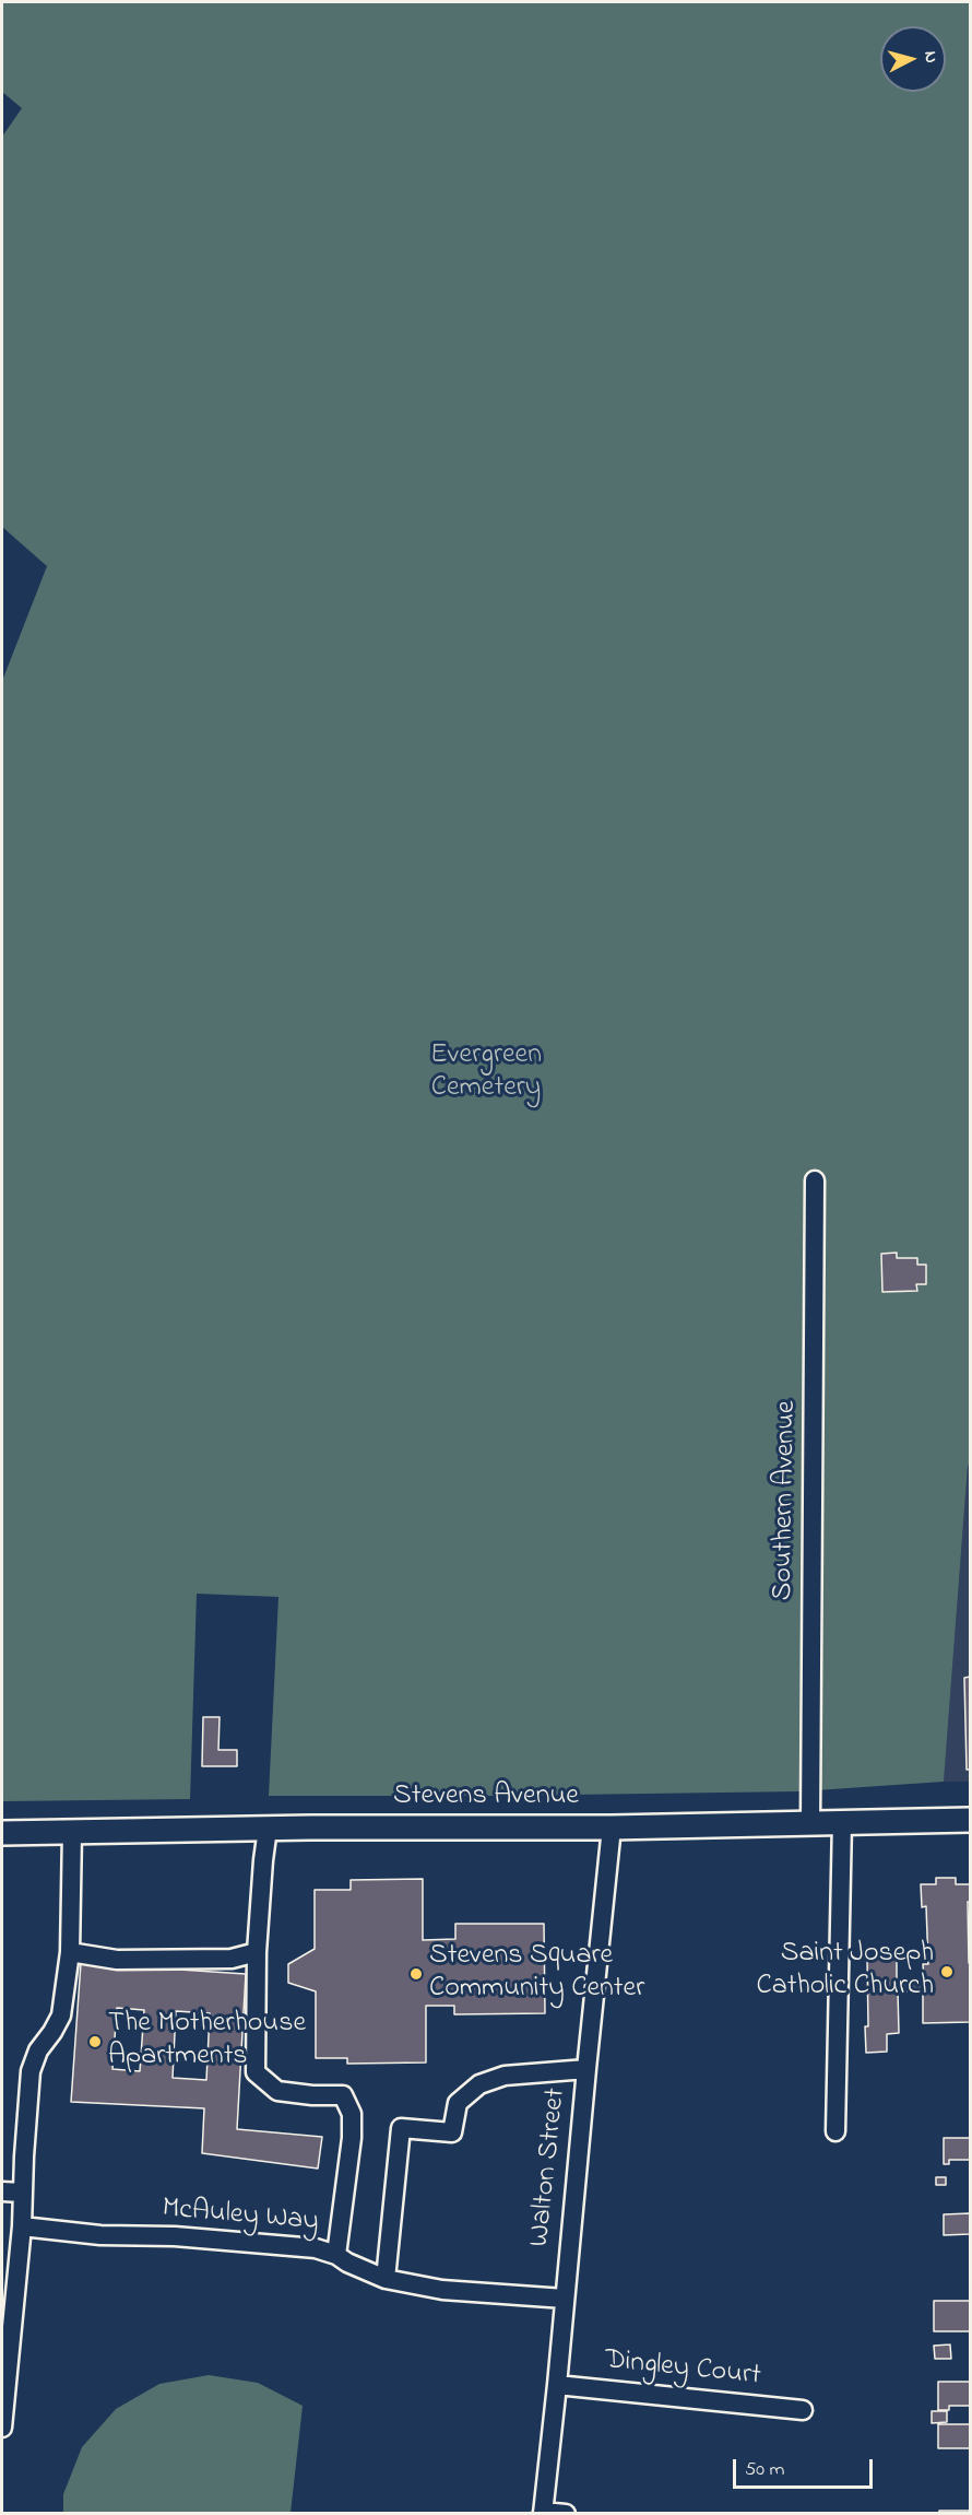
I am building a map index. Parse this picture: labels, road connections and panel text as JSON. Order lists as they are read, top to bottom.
{
  "streets": {
    "main road": ["Stevens Avenue"],
    "street": [
      "Southern Avenue",
      "Walton Street",
      "McAuley Way",
      "Dingley Court"
    ]
  },
  "crossings": [
    ["Southern Avenue", "Stevens Avenue"],
    ["Stevens Avenue", "Walton Street"],
    ["Walton Street", "McAuley Way"],
    ["Walton Street", "Dingley Court"]
  ],
  "parks": ["Evergreen Cemetery"],
  "places": ["Saint Joseph Catholic Church", "Stevens Square Community Center", "The Motherhouse Apartments"],
  "scale_bar": "50 m",
  "north": "right"
}
